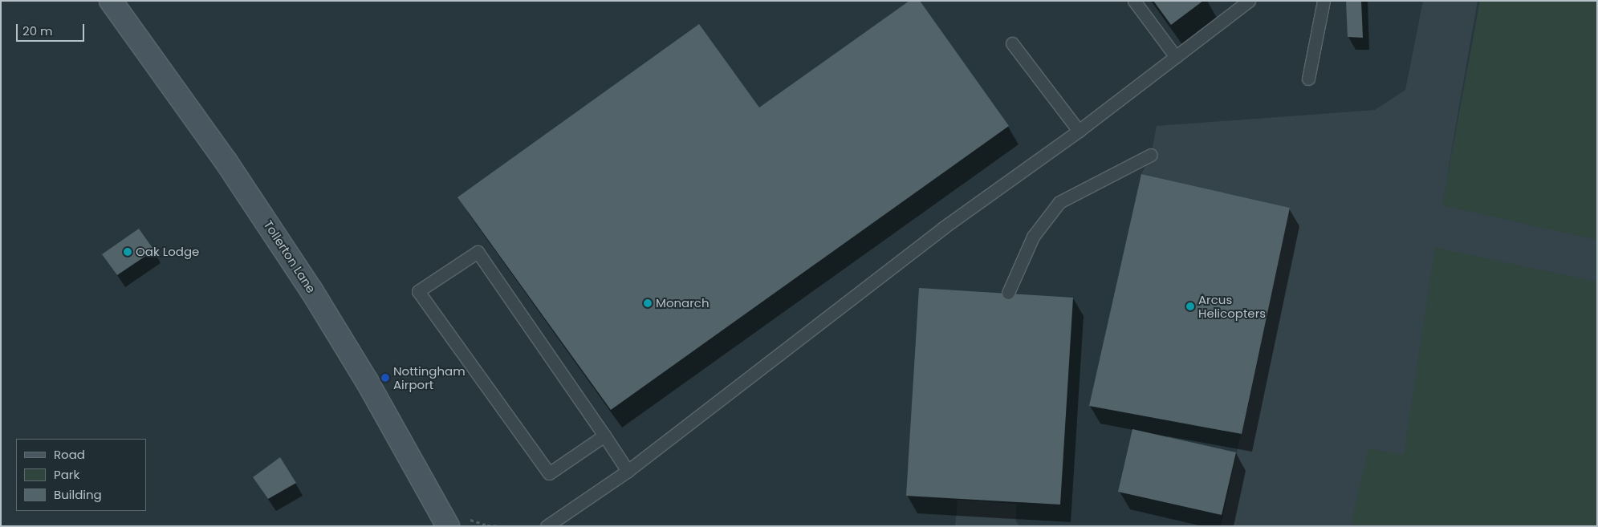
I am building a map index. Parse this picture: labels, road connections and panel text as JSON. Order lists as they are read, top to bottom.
{
  "streets": {
    "street": ["Tollerton Lane"]
  },
  "places": [
    "Oak Lodge",
    "Monarch",
    "Arcus Helicopters",
    "Nottingham Airport"
  ],
  "legend": ["Road", "Park", "Building"],
  "scale_bar": "20 m"
}
